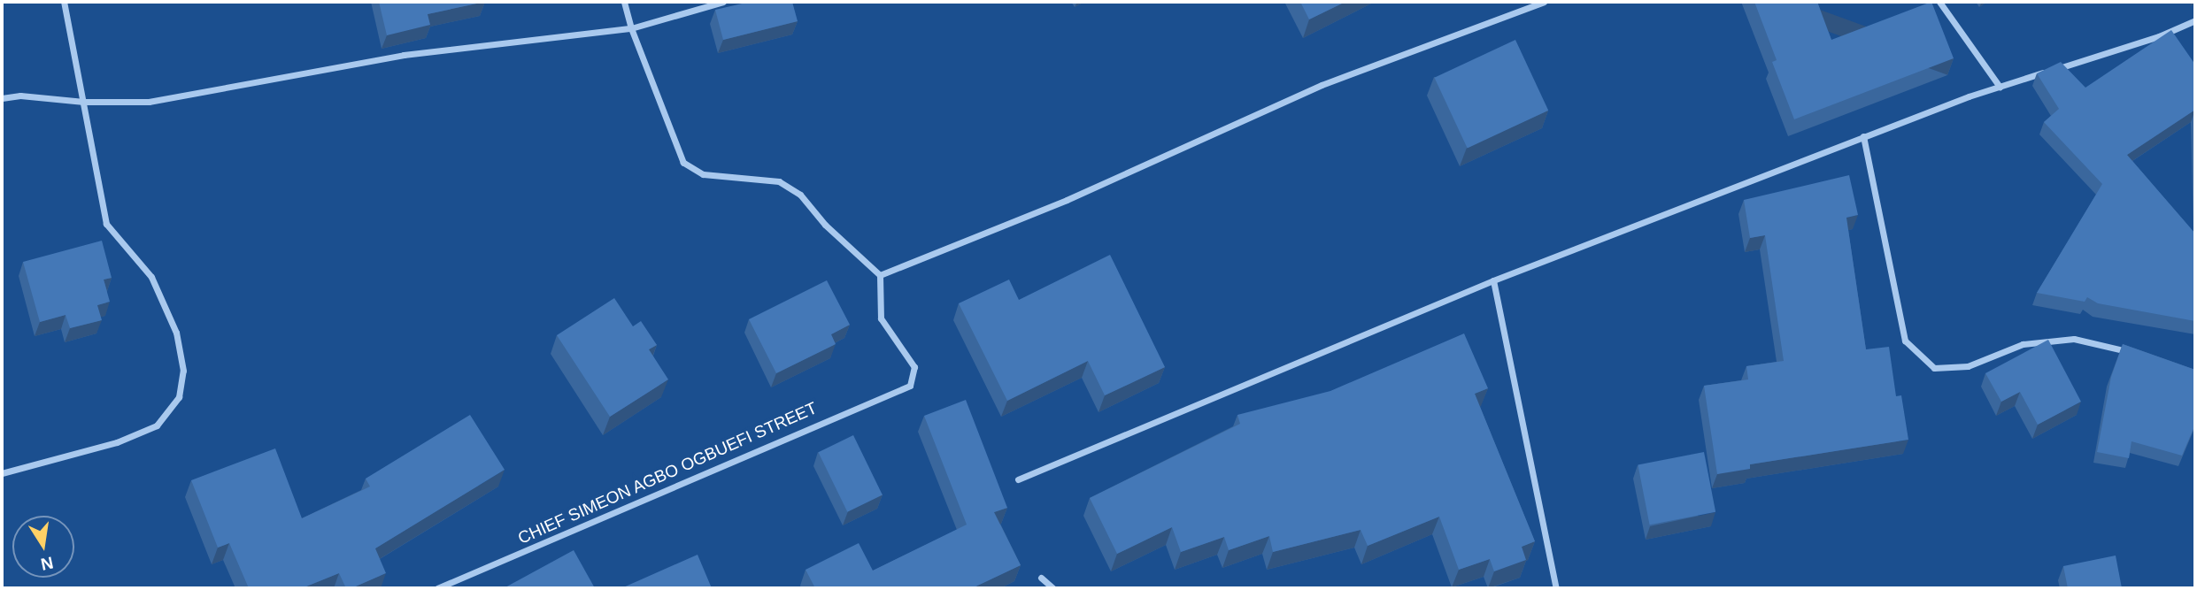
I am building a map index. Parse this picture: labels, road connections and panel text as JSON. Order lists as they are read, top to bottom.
{
  "streets": {
    "street": ["CHIEF SIMEON AGBO OGBUEFI STREET"]
  },
  "north": "bottom"
}
